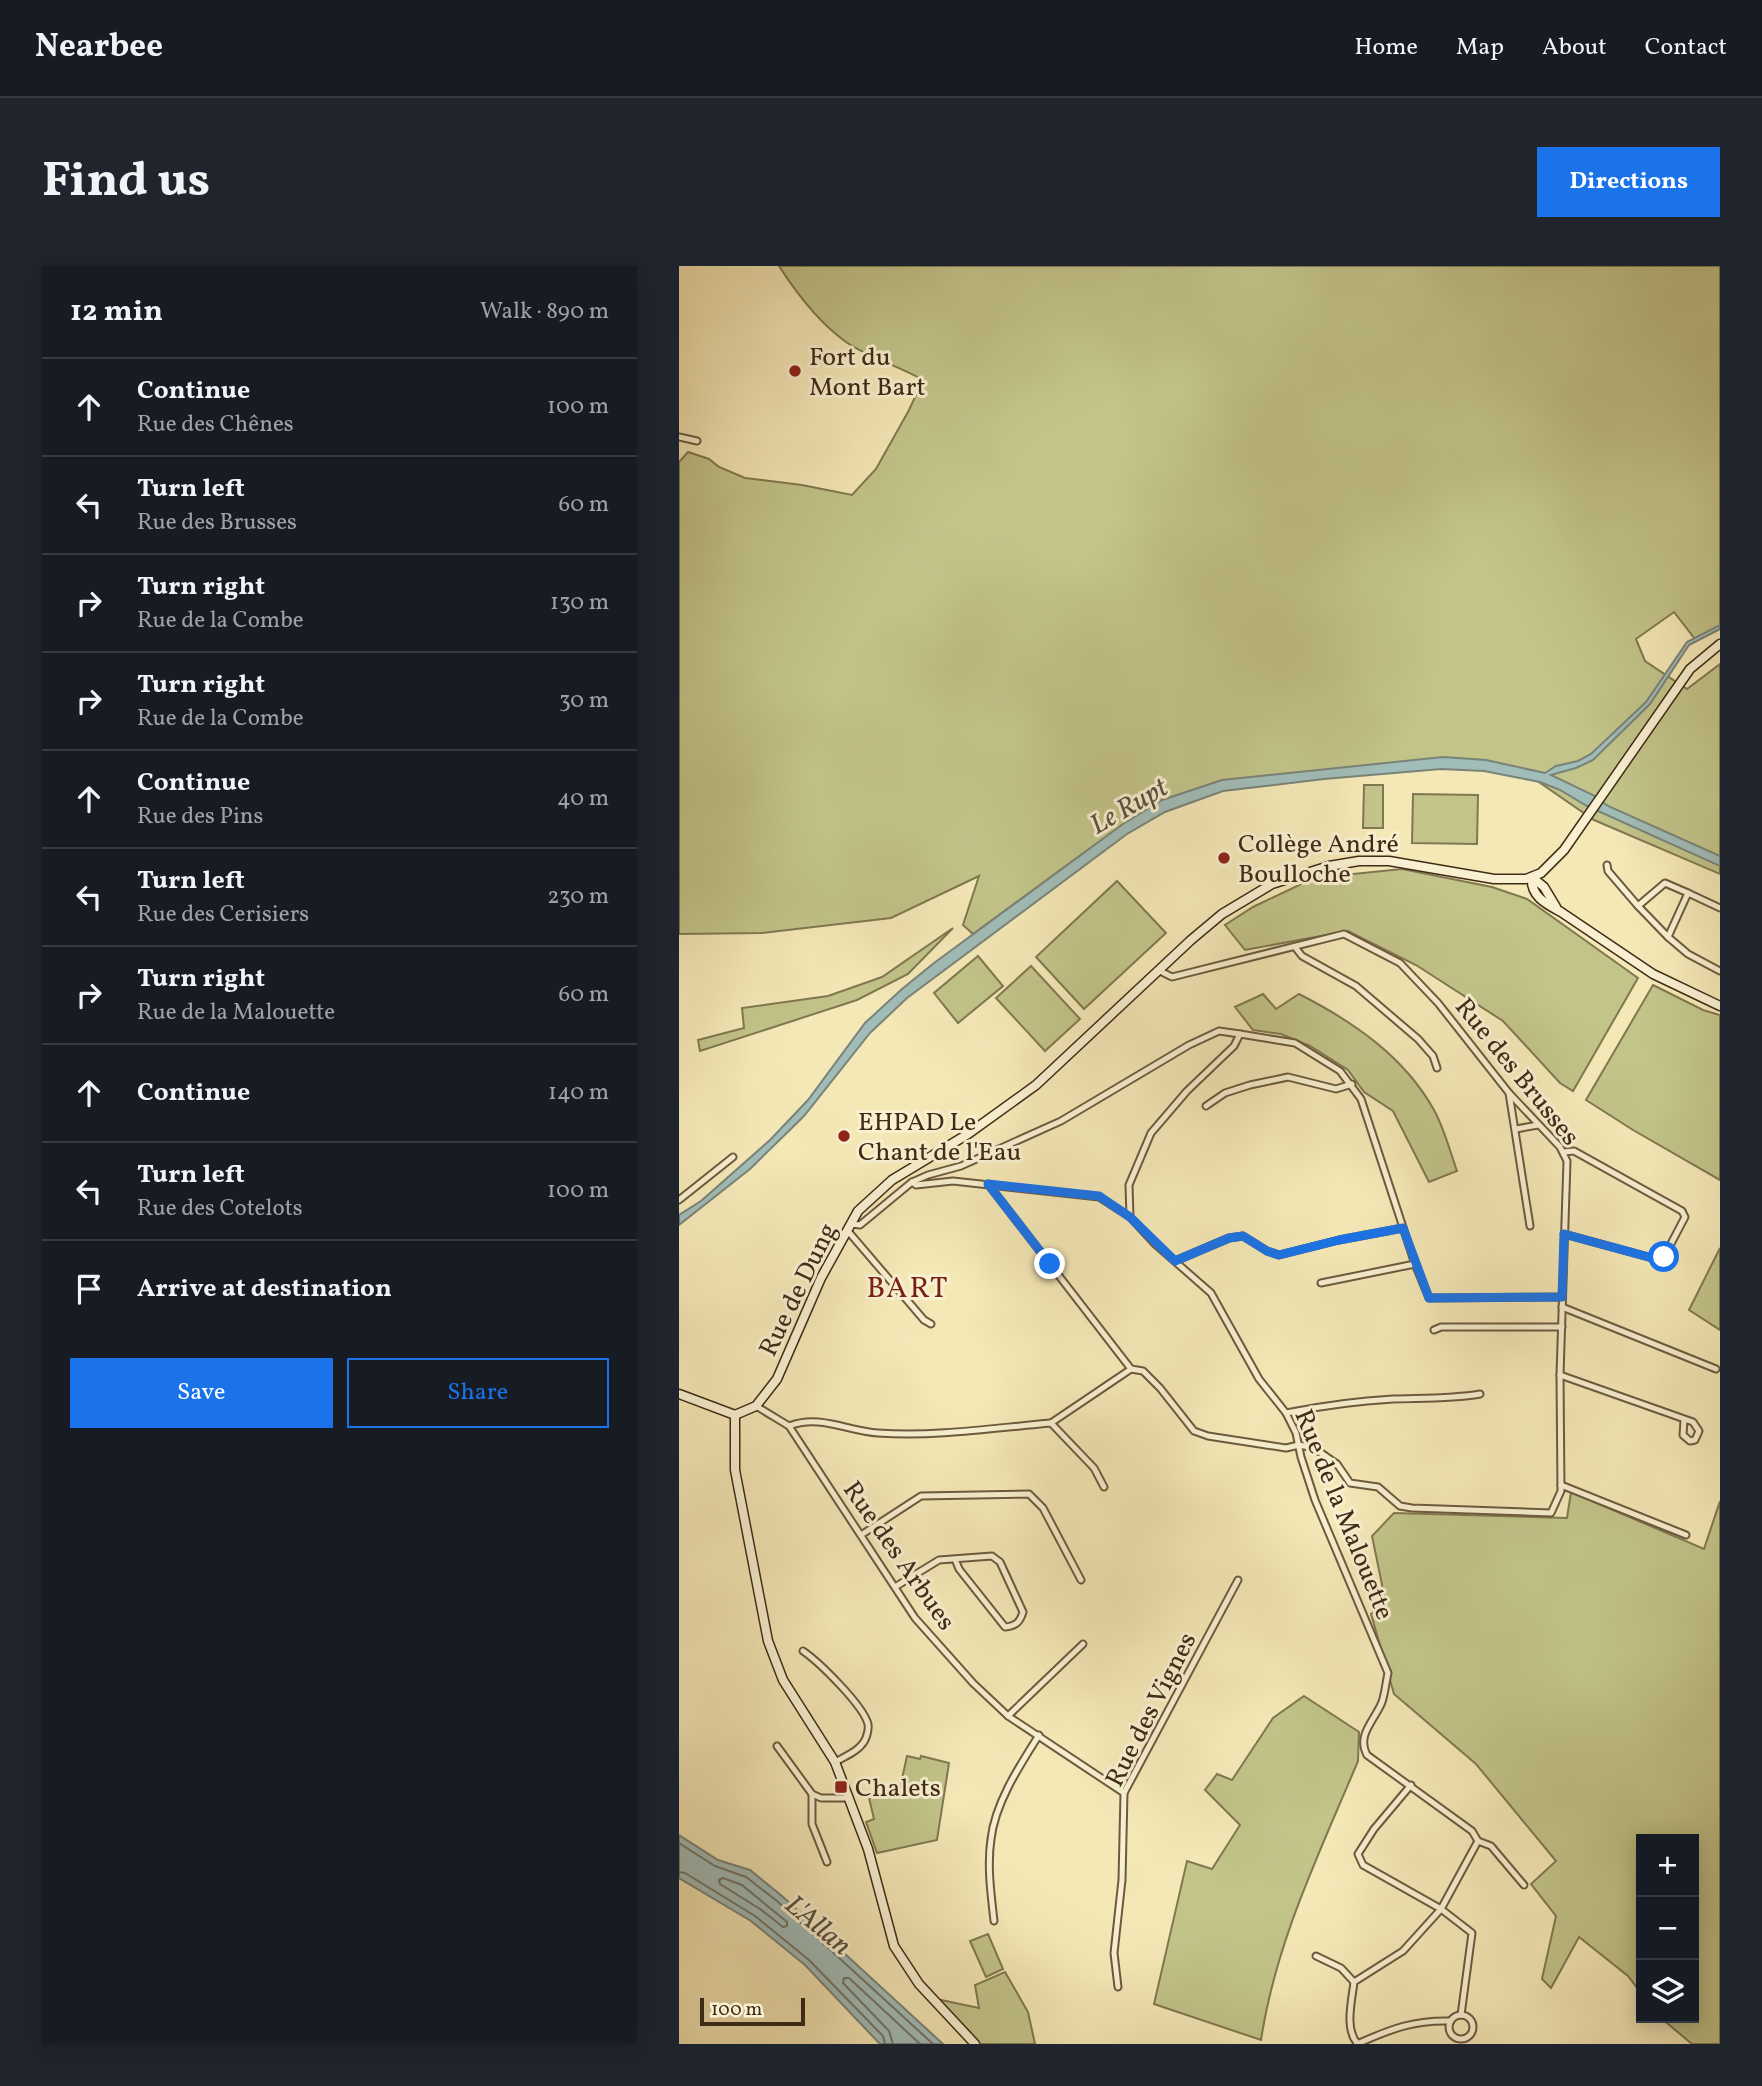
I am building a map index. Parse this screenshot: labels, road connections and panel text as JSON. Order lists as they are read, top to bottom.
{
  "streets": {
    "main road": ["Rue de Dung"],
    "street": [
      "Rue des Brusses",
      "Rue de la Malouette",
      "Rue des Arbues",
      "Rue des Vignes"
    ]
  },
  "crossings": [
    ["Rue des Brusses", "Rue de Dung"],
    ["Rue des Brusses", "Rue de la Malouette"],
    ["Rue de Dung", "Rue des Arbues"],
    ["Rue des Arbues", "Rue des Vignes"]
  ],
  "districts": ["BART"],
  "water": ["Le Rupt", "L'Allan"],
  "places": {
    "other": ["Fort du Mont Bart", "Collège André Boulloche", "EHPAD Le Chant de l'Eau"],
    "transit": ["Chalets"]
  },
  "scale_bar": "100 m",
  "page": {
    "header": "Nearbee",
    "nav": [
      "Home",
      "Map",
      "About",
      "Contact"
    ],
    "buttons": [
      "Directions",
      ["Save", "Share"]
    ],
    "title": "Find us",
    "heading": ["12 min", "Walk · 890 m"],
    "list": [
      ["Continue", "Rue des Chênes", "100 m"],
      ["Turn left", "Rue des Brusses", "60 m"],
      ["Turn right", "Rue de la Combe", "130 m"],
      ["Turn right", "Rue de la Combe", "30 m"],
      ["Continue", "Rue des Pins", "40 m"],
      ["Turn left", "Rue des Cerisiers", "230 m"],
      ["Turn right", "Rue de la Malouette", "60 m"],
      ["Continue", "140 m"],
      ["Turn left", "Rue des Cotelots", "100 m"],
      "Arrive at destination"
    ],
    "map_buttons": ["+", "−"],
    "scale": "100 m"
  }
}
